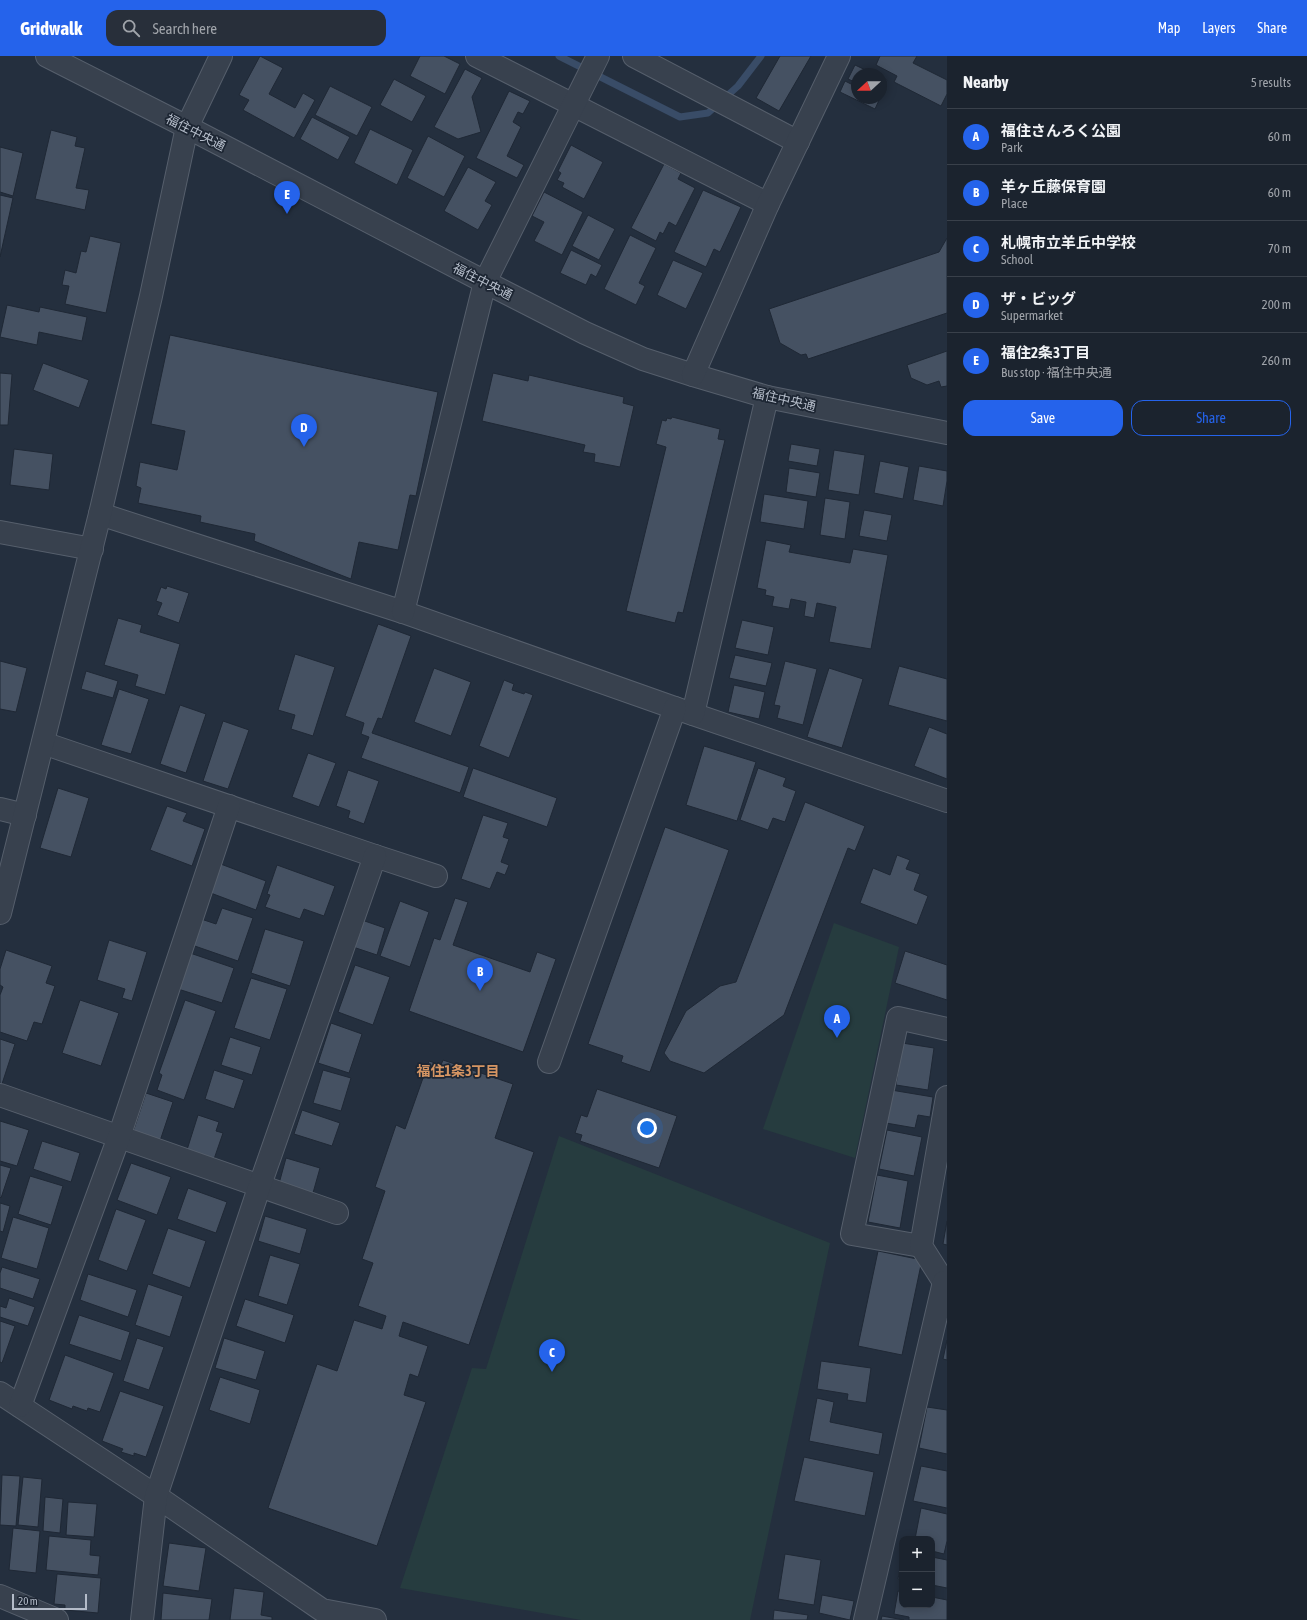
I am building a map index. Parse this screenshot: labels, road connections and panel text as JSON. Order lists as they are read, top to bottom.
{
  "streets": {
    "street": ["福住中央通"]
  },
  "districts": ["福住1条3丁目"],
  "scale_bar": "20 m",
  "north": "left",
  "page": {
    "header": "Gridwalk",
    "search": "Search here",
    "nav": ["Map", "Layers", "Share"],
    "heading": ["Nearby", "5 results"],
    "list": [
      {
        "mark": "A",
        "name": "福住さんろく公園",
        "note": "Park",
        "value": "60 m"
      },
      {
        "mark": "B",
        "name": "羊ヶ丘藤保育園",
        "note": "Place",
        "value": "60 m"
      },
      {
        "mark": "C",
        "name": "札幌市立羊丘中学校",
        "note": "School",
        "value": "70 m"
      },
      {
        "mark": "D",
        "name": "ザ・ビッグ",
        "note": "Supermarket",
        "value": "200 m"
      },
      {
        "mark": "E",
        "name": "福住2条3丁目",
        "note": "Bus stop · 福住中央通",
        "value": "260 m"
      }
    ],
    "pins": [
      "E",
      "D",
      "B",
      "A",
      "C"
    ],
    "buttons": ["Save", "Share"],
    "map_buttons": ["+", "−"],
    "scale": "20 m"
  }
}
